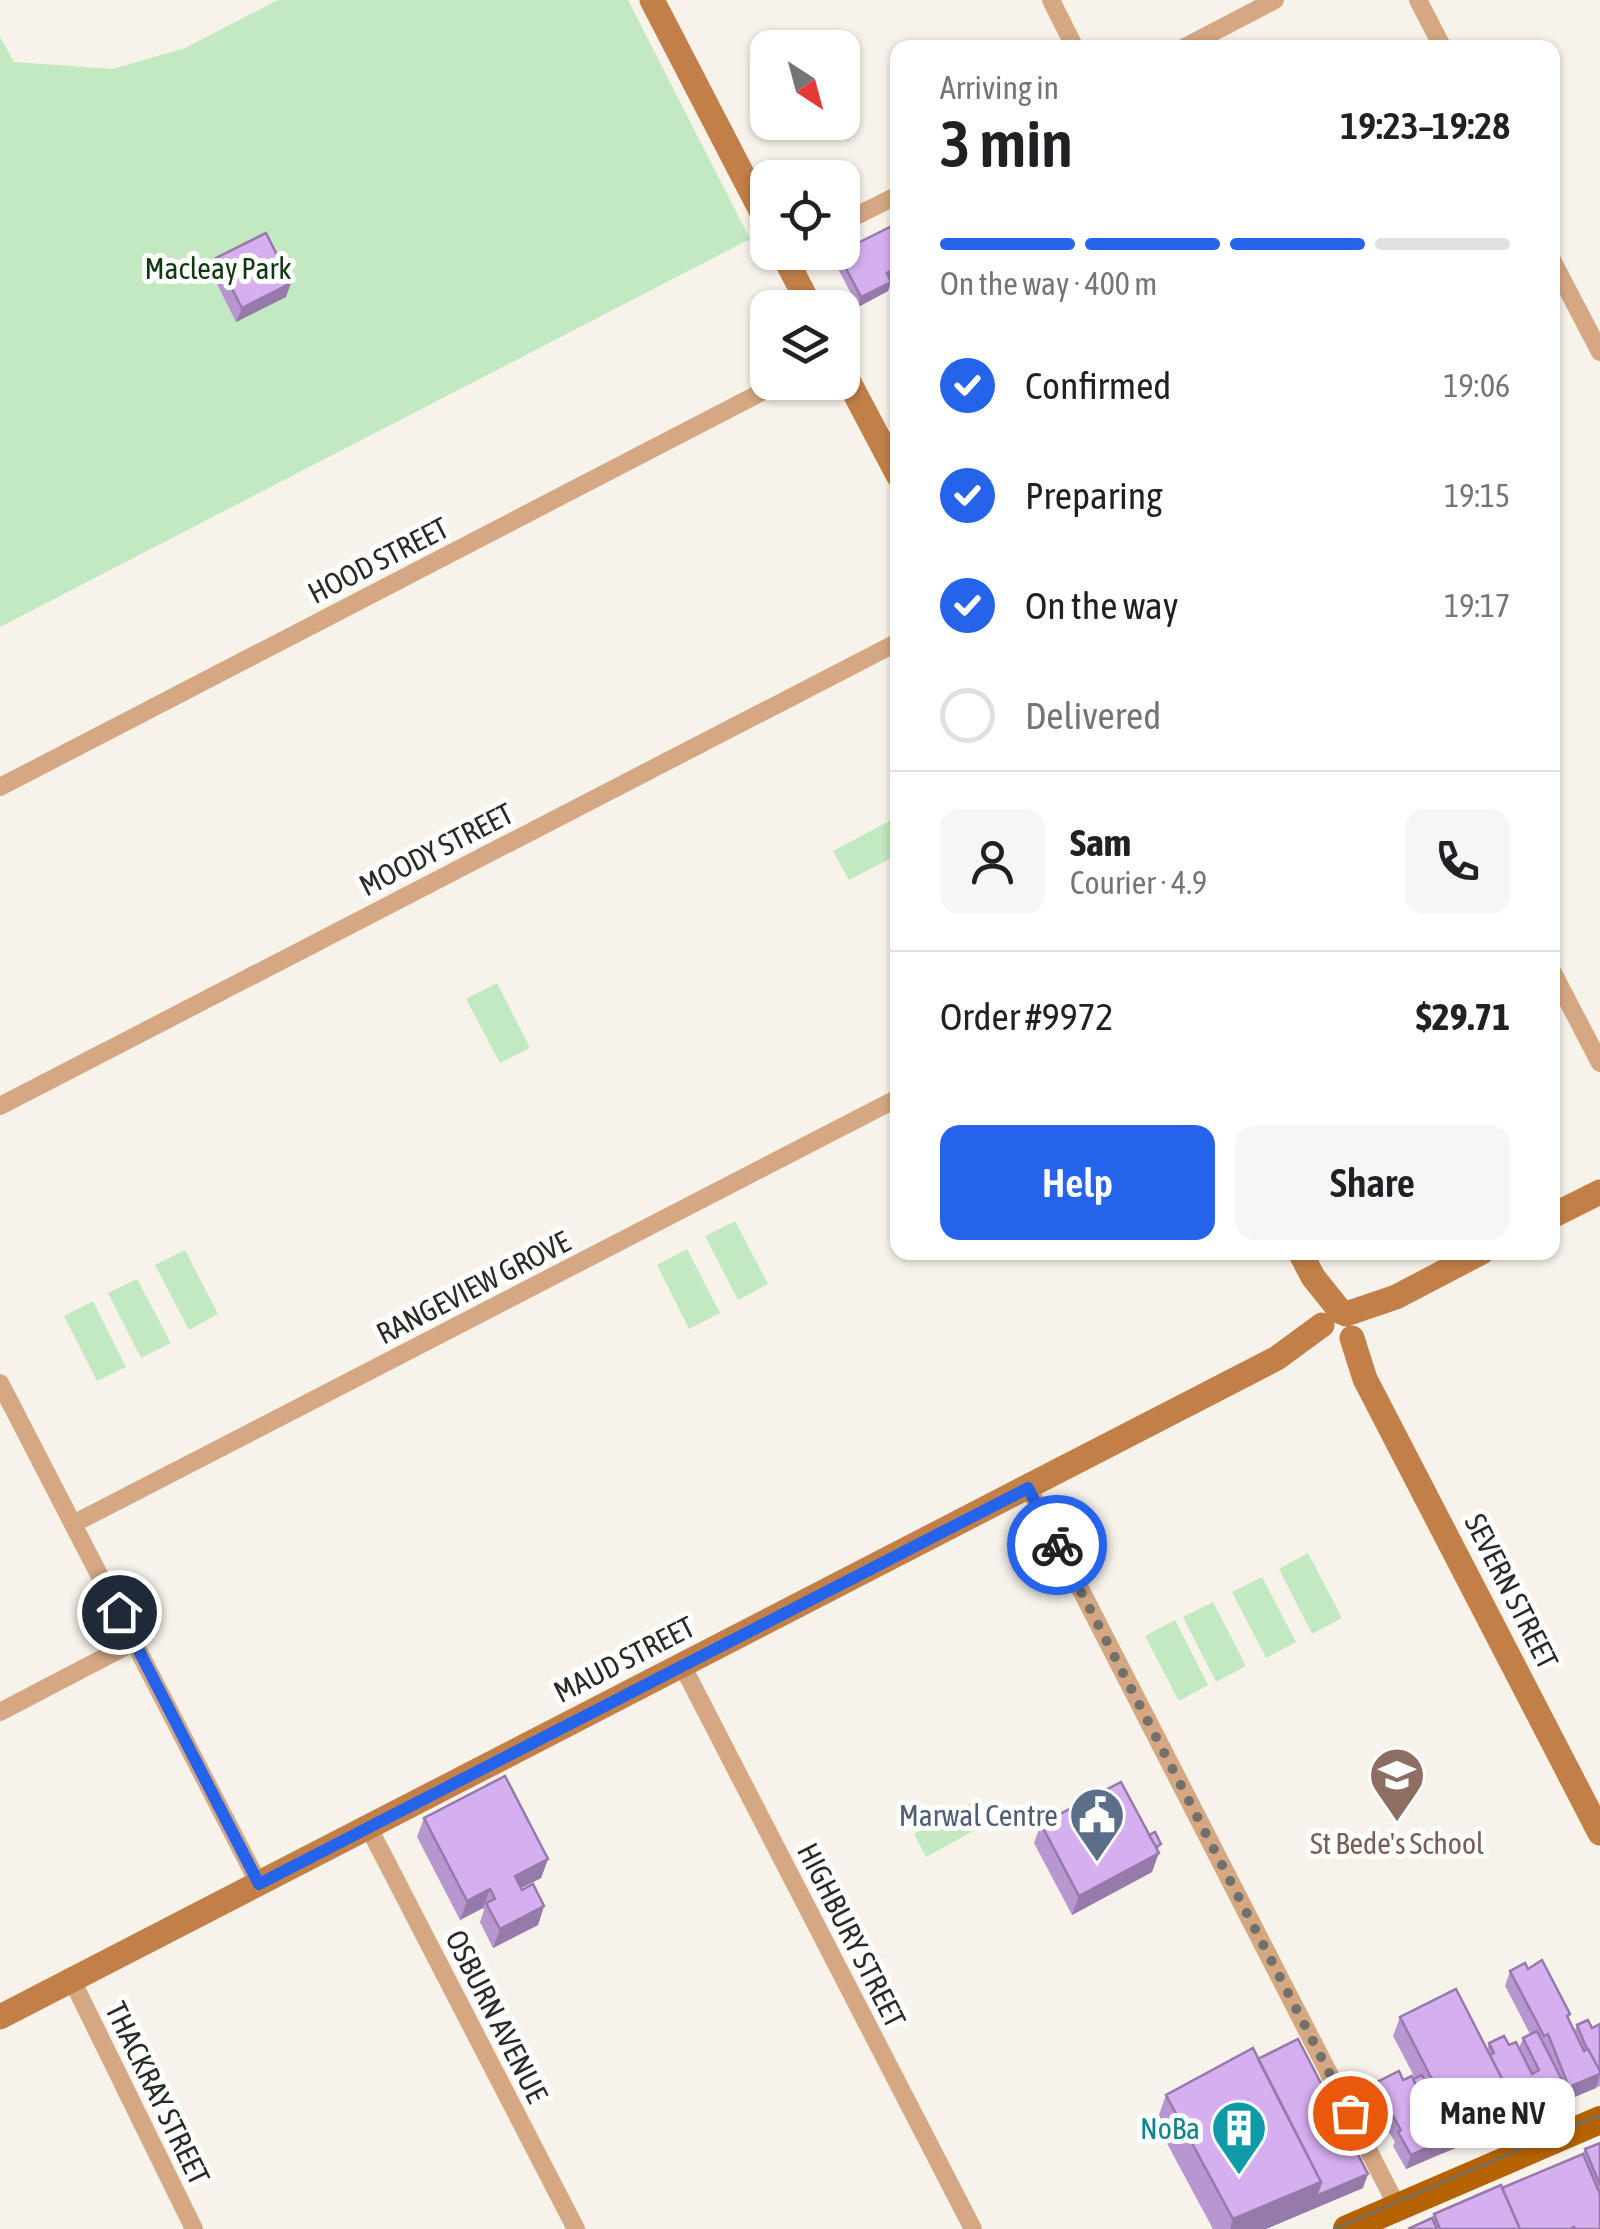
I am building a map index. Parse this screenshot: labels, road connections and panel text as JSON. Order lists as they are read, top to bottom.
{
  "streets": {
    "street": [
      "HOOD STREET",
      "MOODY STREET",
      "RANGEVIEW GROVE",
      "SEVERN STREET",
      "MAUD STREET",
      "HIGHBURY STREET",
      "OSBURN AVENUE",
      "THACKRAY STREET"
    ]
  },
  "crossings": [
    ["SEVERN STREET", "MAUD STREET"],
    ["MAUD STREET", "HIGHBURY STREET"],
    ["MAUD STREET", "OSBURN AVENUE"],
    ["MAUD STREET", "THACKRAY STREET"]
  ],
  "parks": ["Macleay Park"],
  "places": {
    "school or university": ["St Bede's School"],
    "public building": ["Marwal Centre"],
    "other": ["Mane NV"],
    "building": ["NoBa"]
  },
  "north": "bottom right",
  "page": {
    "heading": ["3 min", "Arriving in", "19:23–19:28"],
    "panel": [
      "Sam",
      "Courier · 4.9",
      "Order #9972",
      "$29.71"
    ],
    "bar": "On the way · 400 m",
    "list": [
      ["Confirmed", "19:06"],
      ["Preparing", "19:15"],
      ["On the way", "19:17"],
      "Delivered"
    ],
    "buttons": ["Help", "Share"],
    "bubble": "Mane NV"
  }
}
